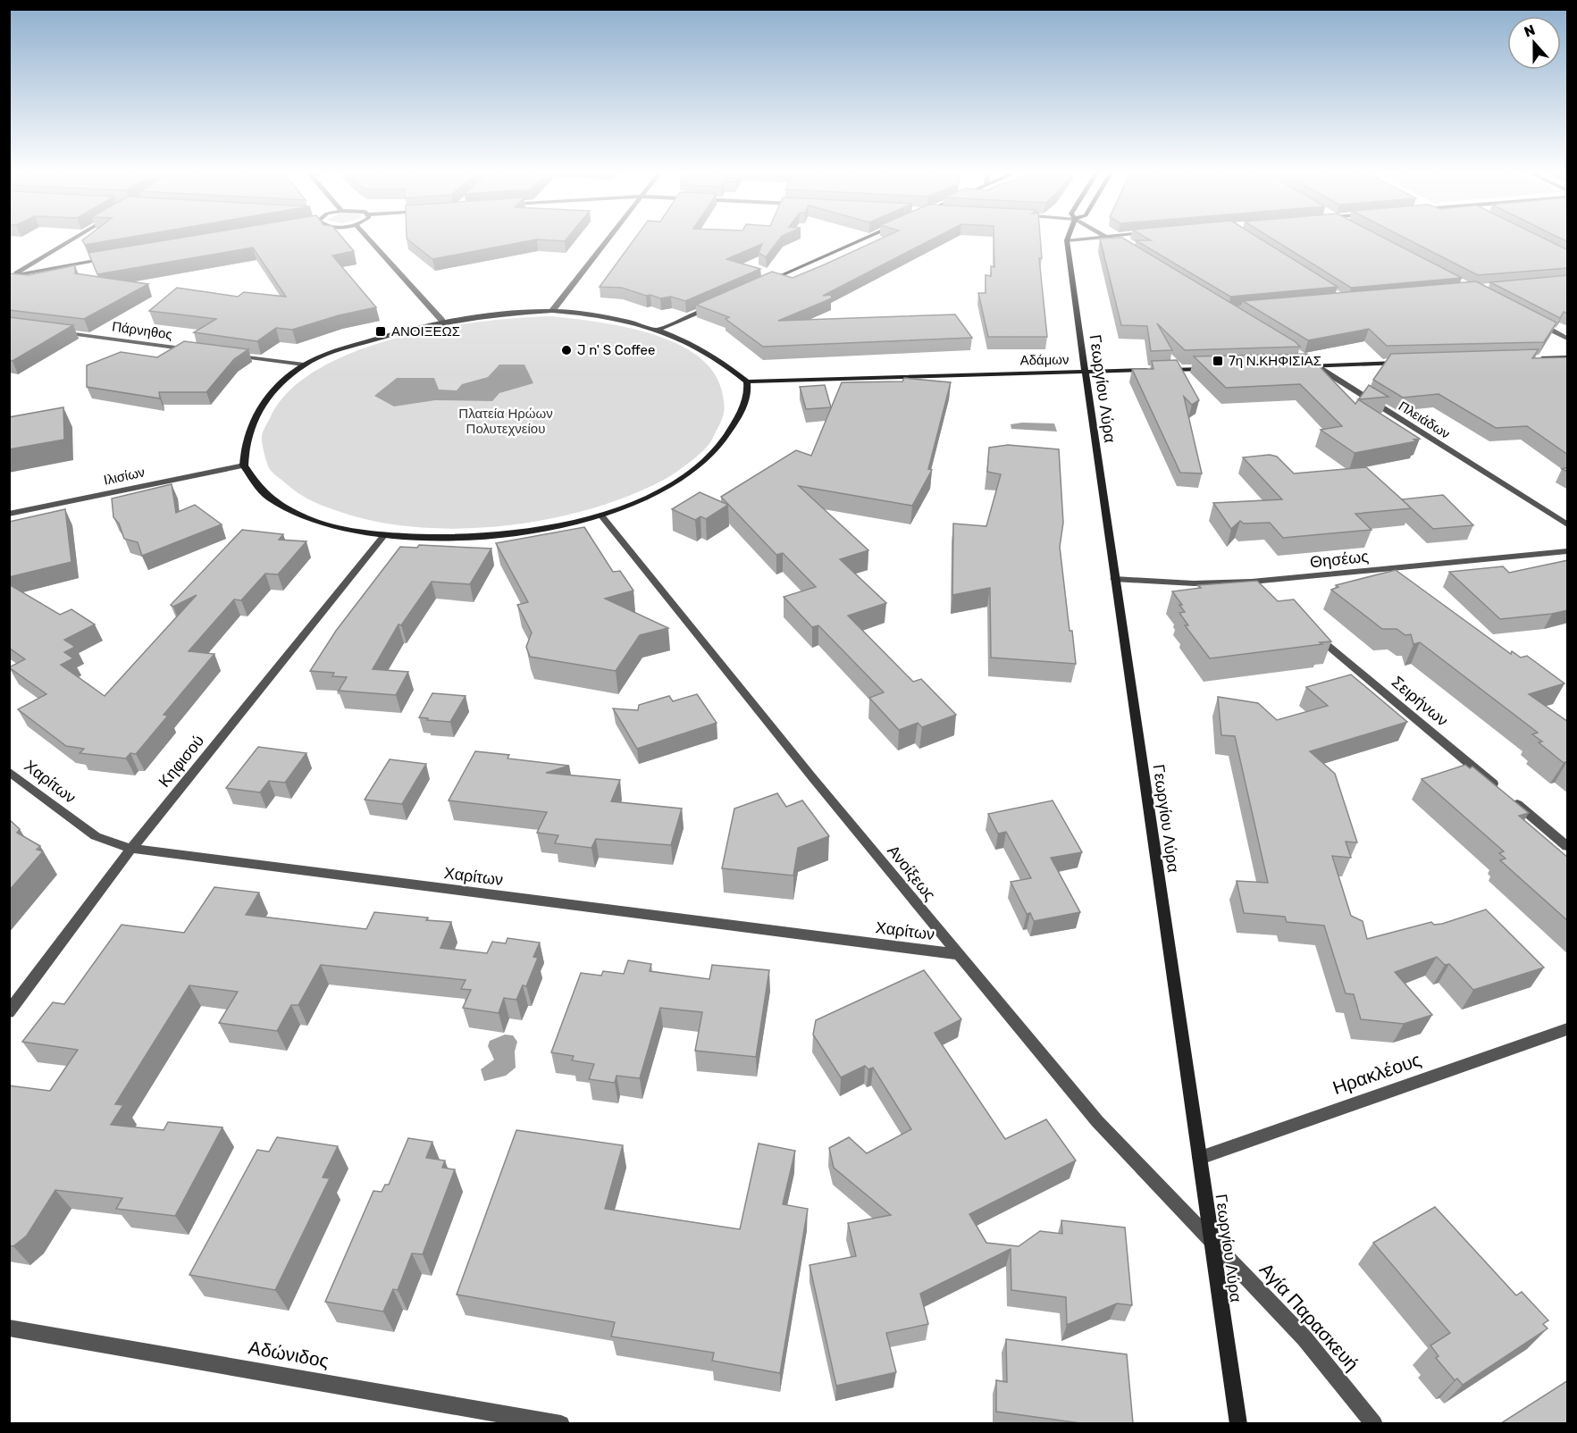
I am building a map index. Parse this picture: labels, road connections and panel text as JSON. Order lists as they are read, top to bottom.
{
  "streets": {
    "street": [
      "Πάρνηθος",
      "Αδάμων",
      "Γεωργίου Λύρα",
      "Πλειάδων",
      "Ιλισίων",
      "Θησέως",
      "Σειρήνων",
      "Κηφισού",
      "Χαρίτων",
      "Ανοίξεως",
      "Ηρακλέους",
      "Αγία Παρασκευή",
      "Αδώνιδος"
    ]
  },
  "crossings": [
    ["Αδάμων", "Γεωργίου Λύρα"],
    ["Γεωργίου Λύρα", "Θησέως"],
    ["Γεωργίου Λύρα", "Ανοίξεως"],
    ["Γεωργίου Λύρα", "Ηρακλέους"],
    ["Γεωργίου Λύρα", "Αγία Παρασκευή"],
    ["Κηφισού", "Χαρίτων"],
    ["Χαρίτων", "Ανοίξεως"],
    ["Ανοίξεως", "Αγία Παρασκευή"]
  ],
  "parks": ["Πλατεία Ηρώων Πολυτεχνείου"],
  "places": {
    "transit": ["ΑΝΟΙΞΕΩΣ", "7η Ν.ΚΗΦΙΣΙΑΣ"],
    "other": ["J n' S Coffee"]
  },
  "north": "top"
}
